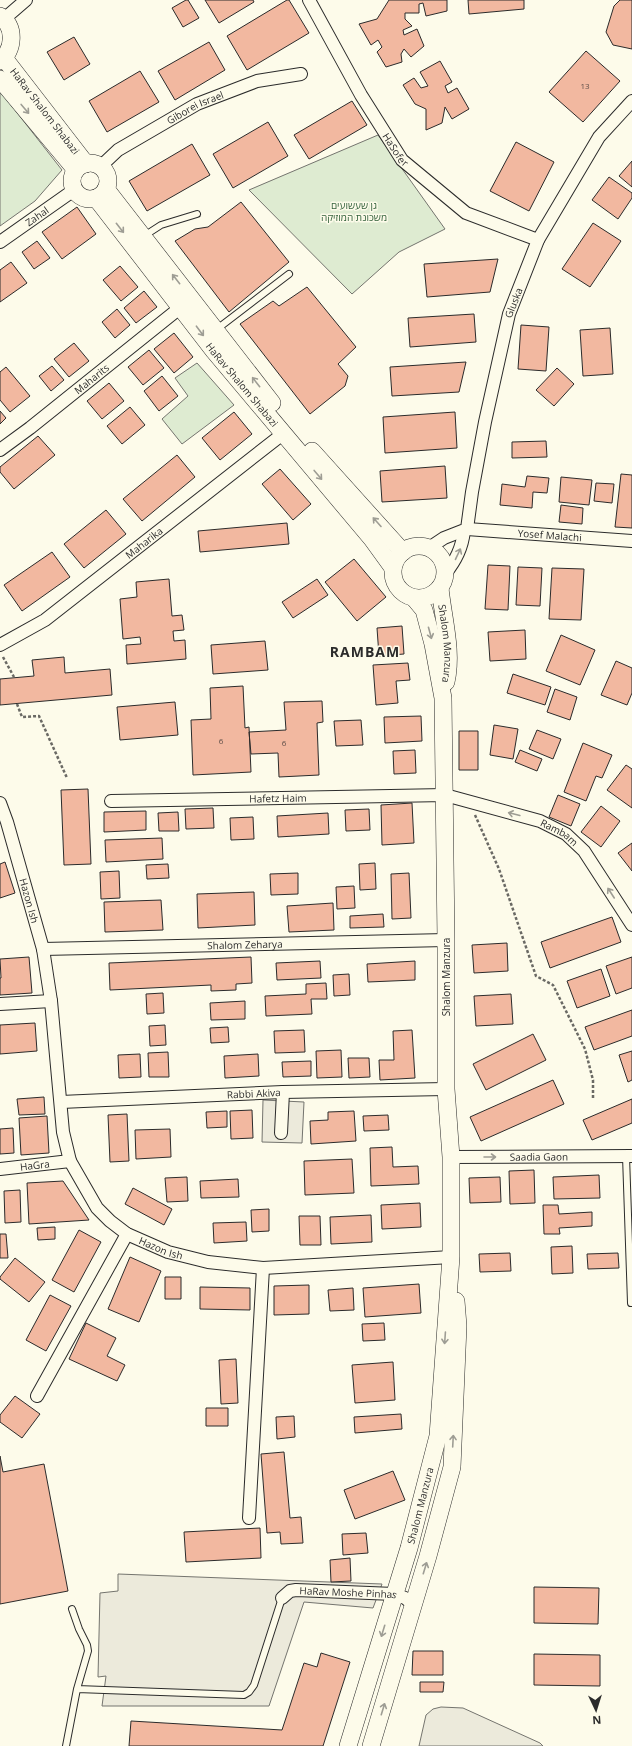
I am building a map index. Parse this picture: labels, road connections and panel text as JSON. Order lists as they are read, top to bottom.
{
  "streets": {
    "street": [
      "Giborei Israel",
      "HaRav Shalom Shabazi",
      "HaSofer",
      "Zahal",
      "Gluska",
      "Maharits",
      "Yosef Malachi",
      "Maharika",
      "Shalom Manzura",
      "Hafetz Haim",
      "Rambam",
      "Hazon Ish",
      "Shalom Zeharya",
      "Rabbi Akiva",
      "Saadia Gaon",
      "HaGra",
      "HaRav Moshe Pinhas"
    ]
  },
  "crossings": [
    ["Giborei Israel", "HaRav Shalom Shabazi"],
    ["Giborei Israel", "Zahal"],
    ["HaRav Shalom Shabazi", "Zahal"],
    ["HaRav Shalom Shabazi", "Gluska"],
    ["HaRav Shalom Shabazi", "Maharits"],
    ["HaRav Shalom Shabazi", "Maharika"],
    ["HaRav Shalom Shabazi", "Shalom Manzura"],
    ["HaSofer", "Gluska"],
    ["Gluska", "Yosef Malachi"],
    ["Gluska", "Shalom Manzura"],
    ["Shalom Manzura", "Hafetz Haim"],
    ["Shalom Manzura", "Rambam"],
    ["Shalom Manzura", "Hazon Ish"],
    ["Shalom Manzura", "Shalom Zeharya"],
    ["Shalom Manzura", "Rabbi Akiva"],
    ["Shalom Manzura", "Saadia Gaon"],
    ["Shalom Manzura", "HaRav Moshe Pinhas"],
    ["Hafetz Haim", "Rambam"],
    ["Hazon Ish", "Shalom Zeharya"],
    ["Hazon Ish", "Rabbi Akiva"],
    ["Hazon Ish", "HaGra"]
  ],
  "one_way": ["Rambam", "Saadia Gaon"],
  "districts": ["RAMBAM"],
  "parks": ["גן שעשועים משכונת המוזיקה"],
  "house_numbers": ["13", "6", "6"],
  "north": "bottom"
}
